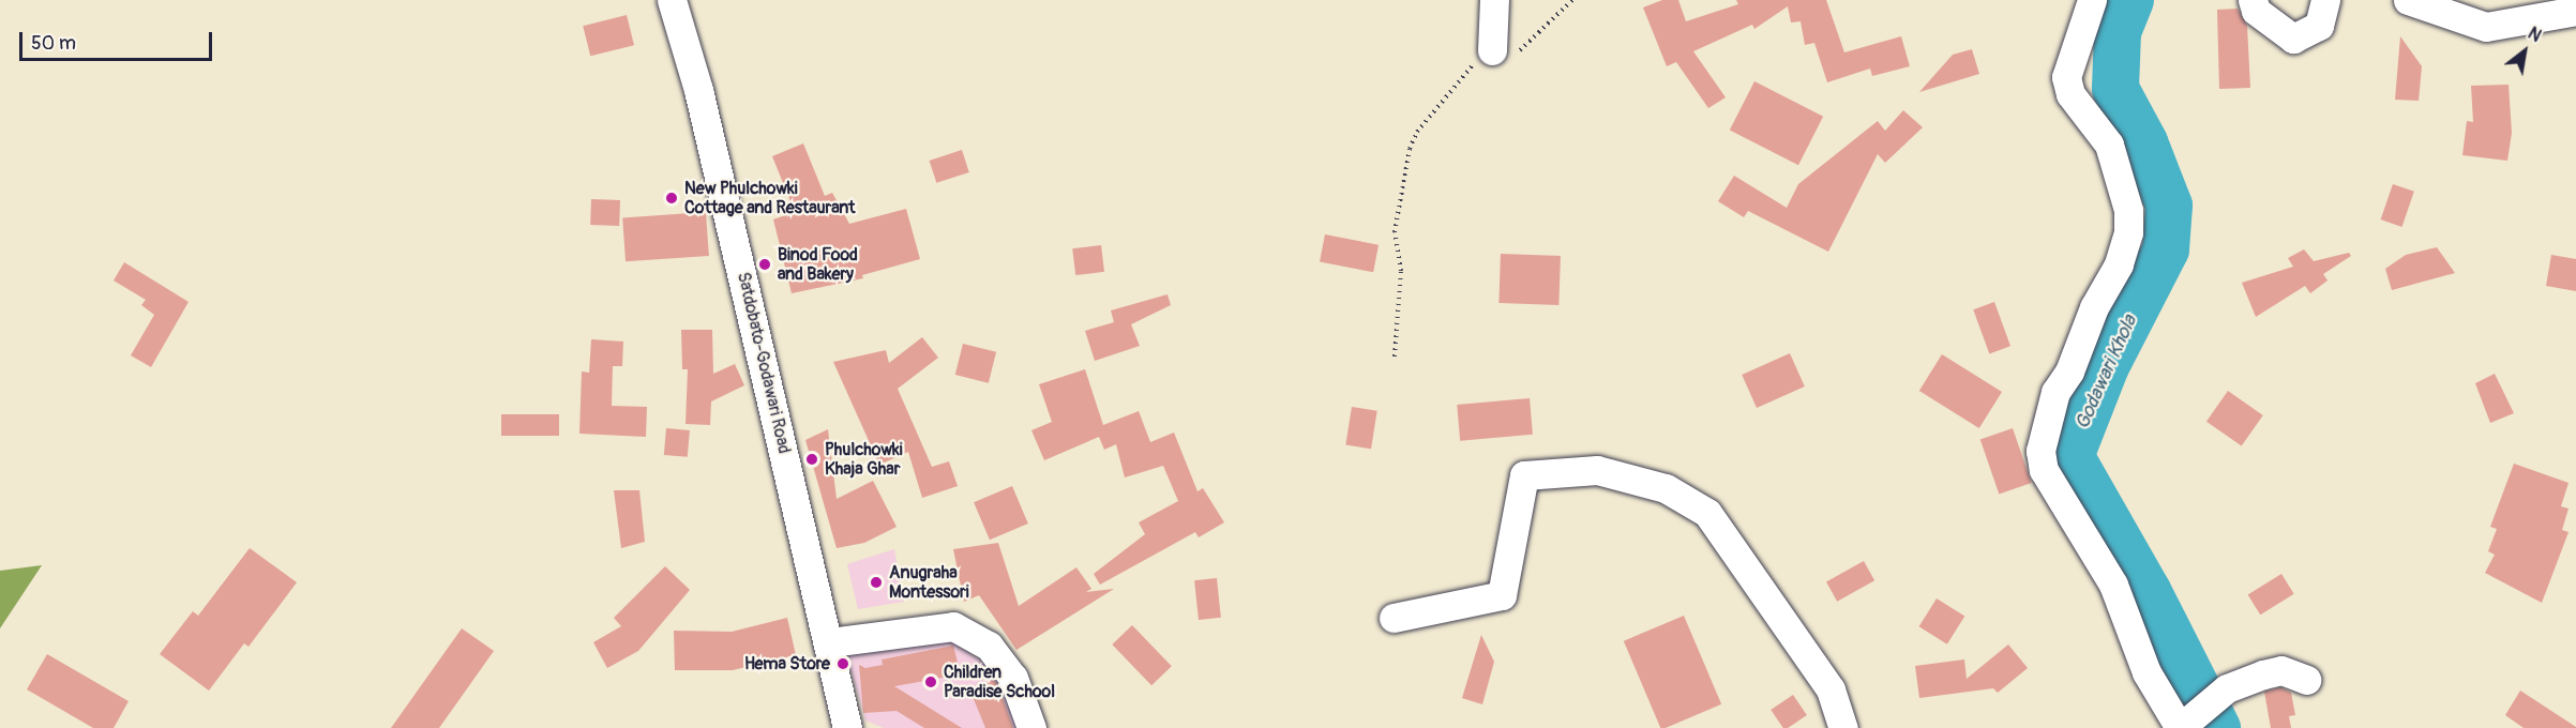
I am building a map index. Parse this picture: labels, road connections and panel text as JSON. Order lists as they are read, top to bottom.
{
  "streets": {
    "street": ["Satdobato-Godawari Road"]
  },
  "water": ["Godawari Khola"],
  "places": [
    "New Phulchowki Cottage and Restaurant",
    "Binod Food and Bakery",
    "Phulchowki Khaja Ghar",
    "Anugraha Montessori",
    "Hema Store",
    "Children Paradise School"
  ],
  "scale_bar": "50 m",
  "north": "top right"
}
